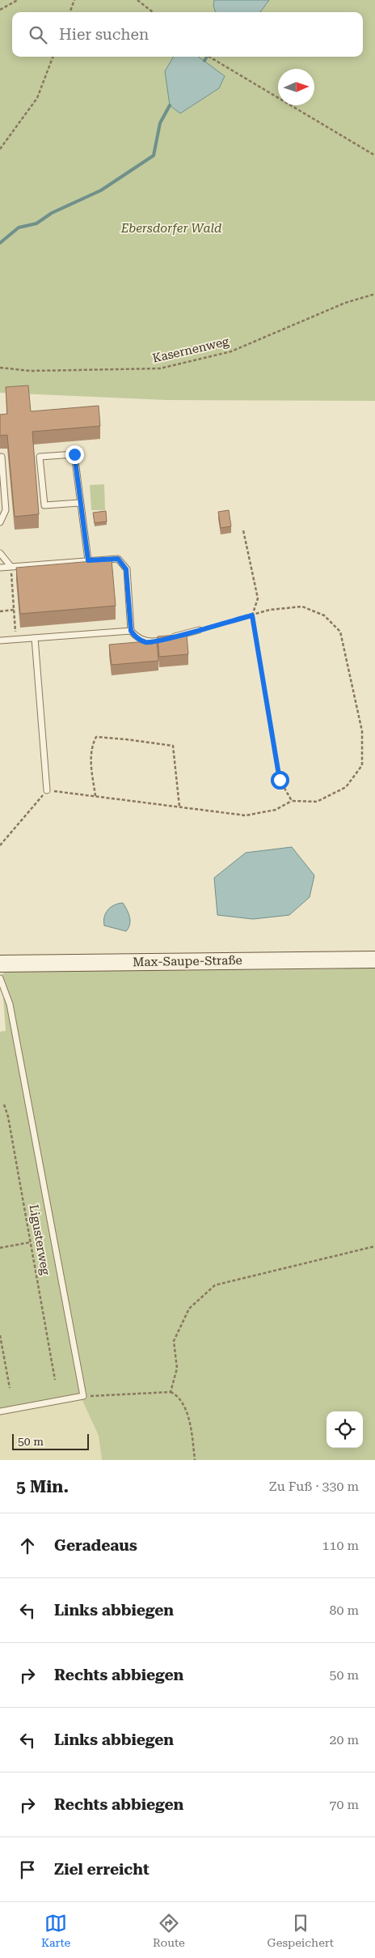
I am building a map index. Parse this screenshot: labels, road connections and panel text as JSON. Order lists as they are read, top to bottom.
{
  "streets": {
    "street": ["Max-Saupe-Straße"],
    "path": ["Kasernenweg", "Ligusterweg"]
  },
  "parks": ["Ebersdorfer Wald"],
  "scale_bar": "50 m",
  "north": "right",
  "page": {
    "search": "Hier suchen",
    "scale": "50 m",
    "heading": ["5 Min.", "Zu Fuß · 330 m"],
    "list": [
      ["Geradeaus", "110 m"],
      ["Links abbiegen", "80 m"],
      ["Rechts abbiegen", "50 m"],
      ["Links abbiegen", "20 m"],
      ["Rechts abbiegen", "70 m"],
      "Ziel erreicht"
    ],
    "nav": ["Karte", "Route", "Gespeichert"]
  }
}
